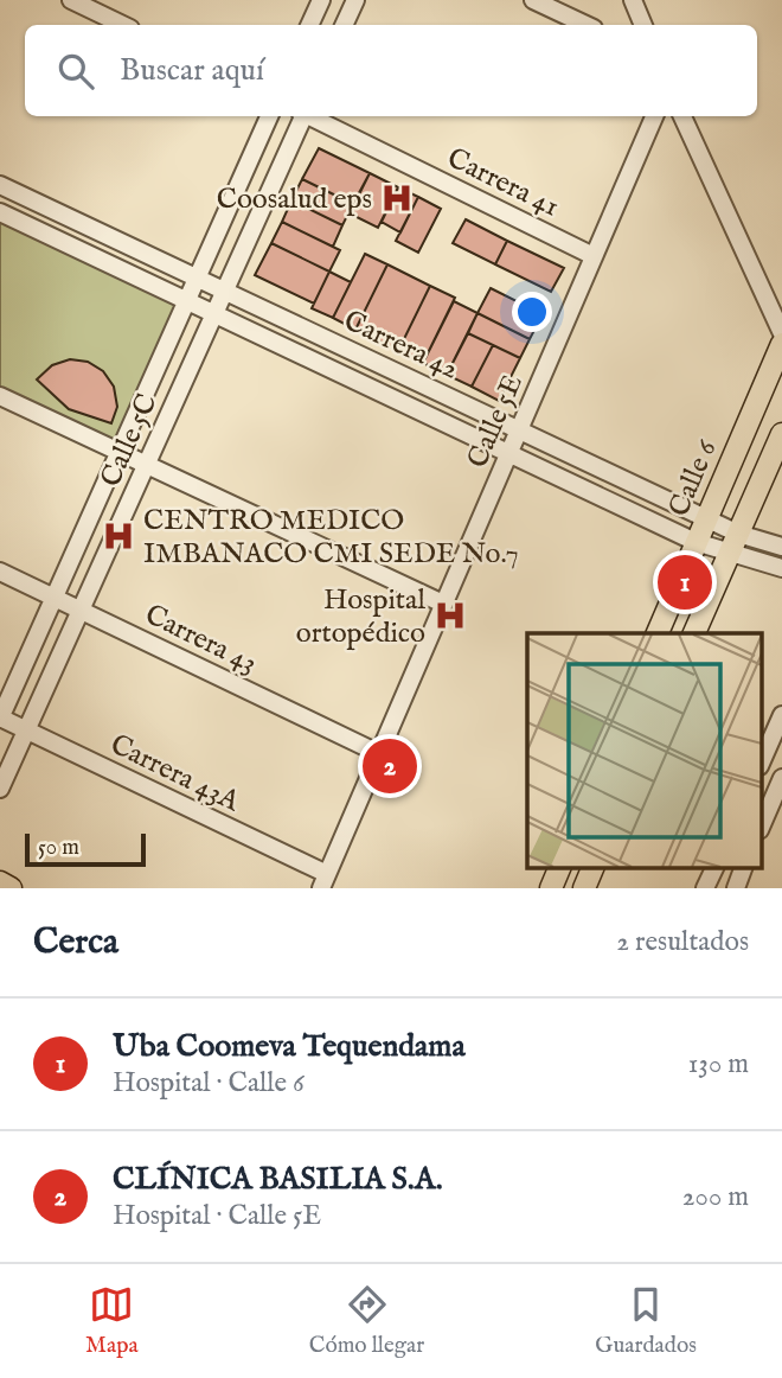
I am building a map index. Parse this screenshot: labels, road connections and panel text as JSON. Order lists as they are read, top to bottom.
{
  "streets": {
    "main road": ["Calle 6"],
    "street": [
      "Carrera 41",
      "Carrera 42",
      "Calle 5E",
      "Calle 5C",
      "Carrera 43",
      "Carrera 43A"
    ]
  },
  "crossings": [
    ["Carrera 41", "Calle 5E"],
    ["Carrera 42", "Calle 5E"],
    ["Carrera 42", "Calle 5C"],
    ["Carrera 42", "Calle 6"],
    ["Calle 5E", "Carrera 43"],
    ["Calle 5E", "Carrera 43A"],
    ["Calle 5C", "Carrera 43"],
    ["Calle 5C", "Carrera 43A"]
  ],
  "places": {
    "hospital": ["Coosalud eps", "CENTRO MEDICO IMBANACO CMI SEDE No.7", "Hospital ortopédico"]
  },
  "scale_bar": "50 m",
  "page": {
    "search": "Buscar aquí",
    "pins": ["1", "2"],
    "scale": "50 m",
    "heading": ["Cerca", "2 resultados"],
    "list": [
      {
        "mark": "1",
        "name": "Uba Coomeva Tequendama",
        "note": "Hospital · Calle 6",
        "value": "130 m"
      },
      {
        "mark": "2",
        "name": "CLÍNICA BASILIA S.A.",
        "note": "Hospital · Calle 5E",
        "value": "200 m"
      }
    ],
    "nav": ["Mapa", "Cómo llegar", "Guardados"]
  }
}
